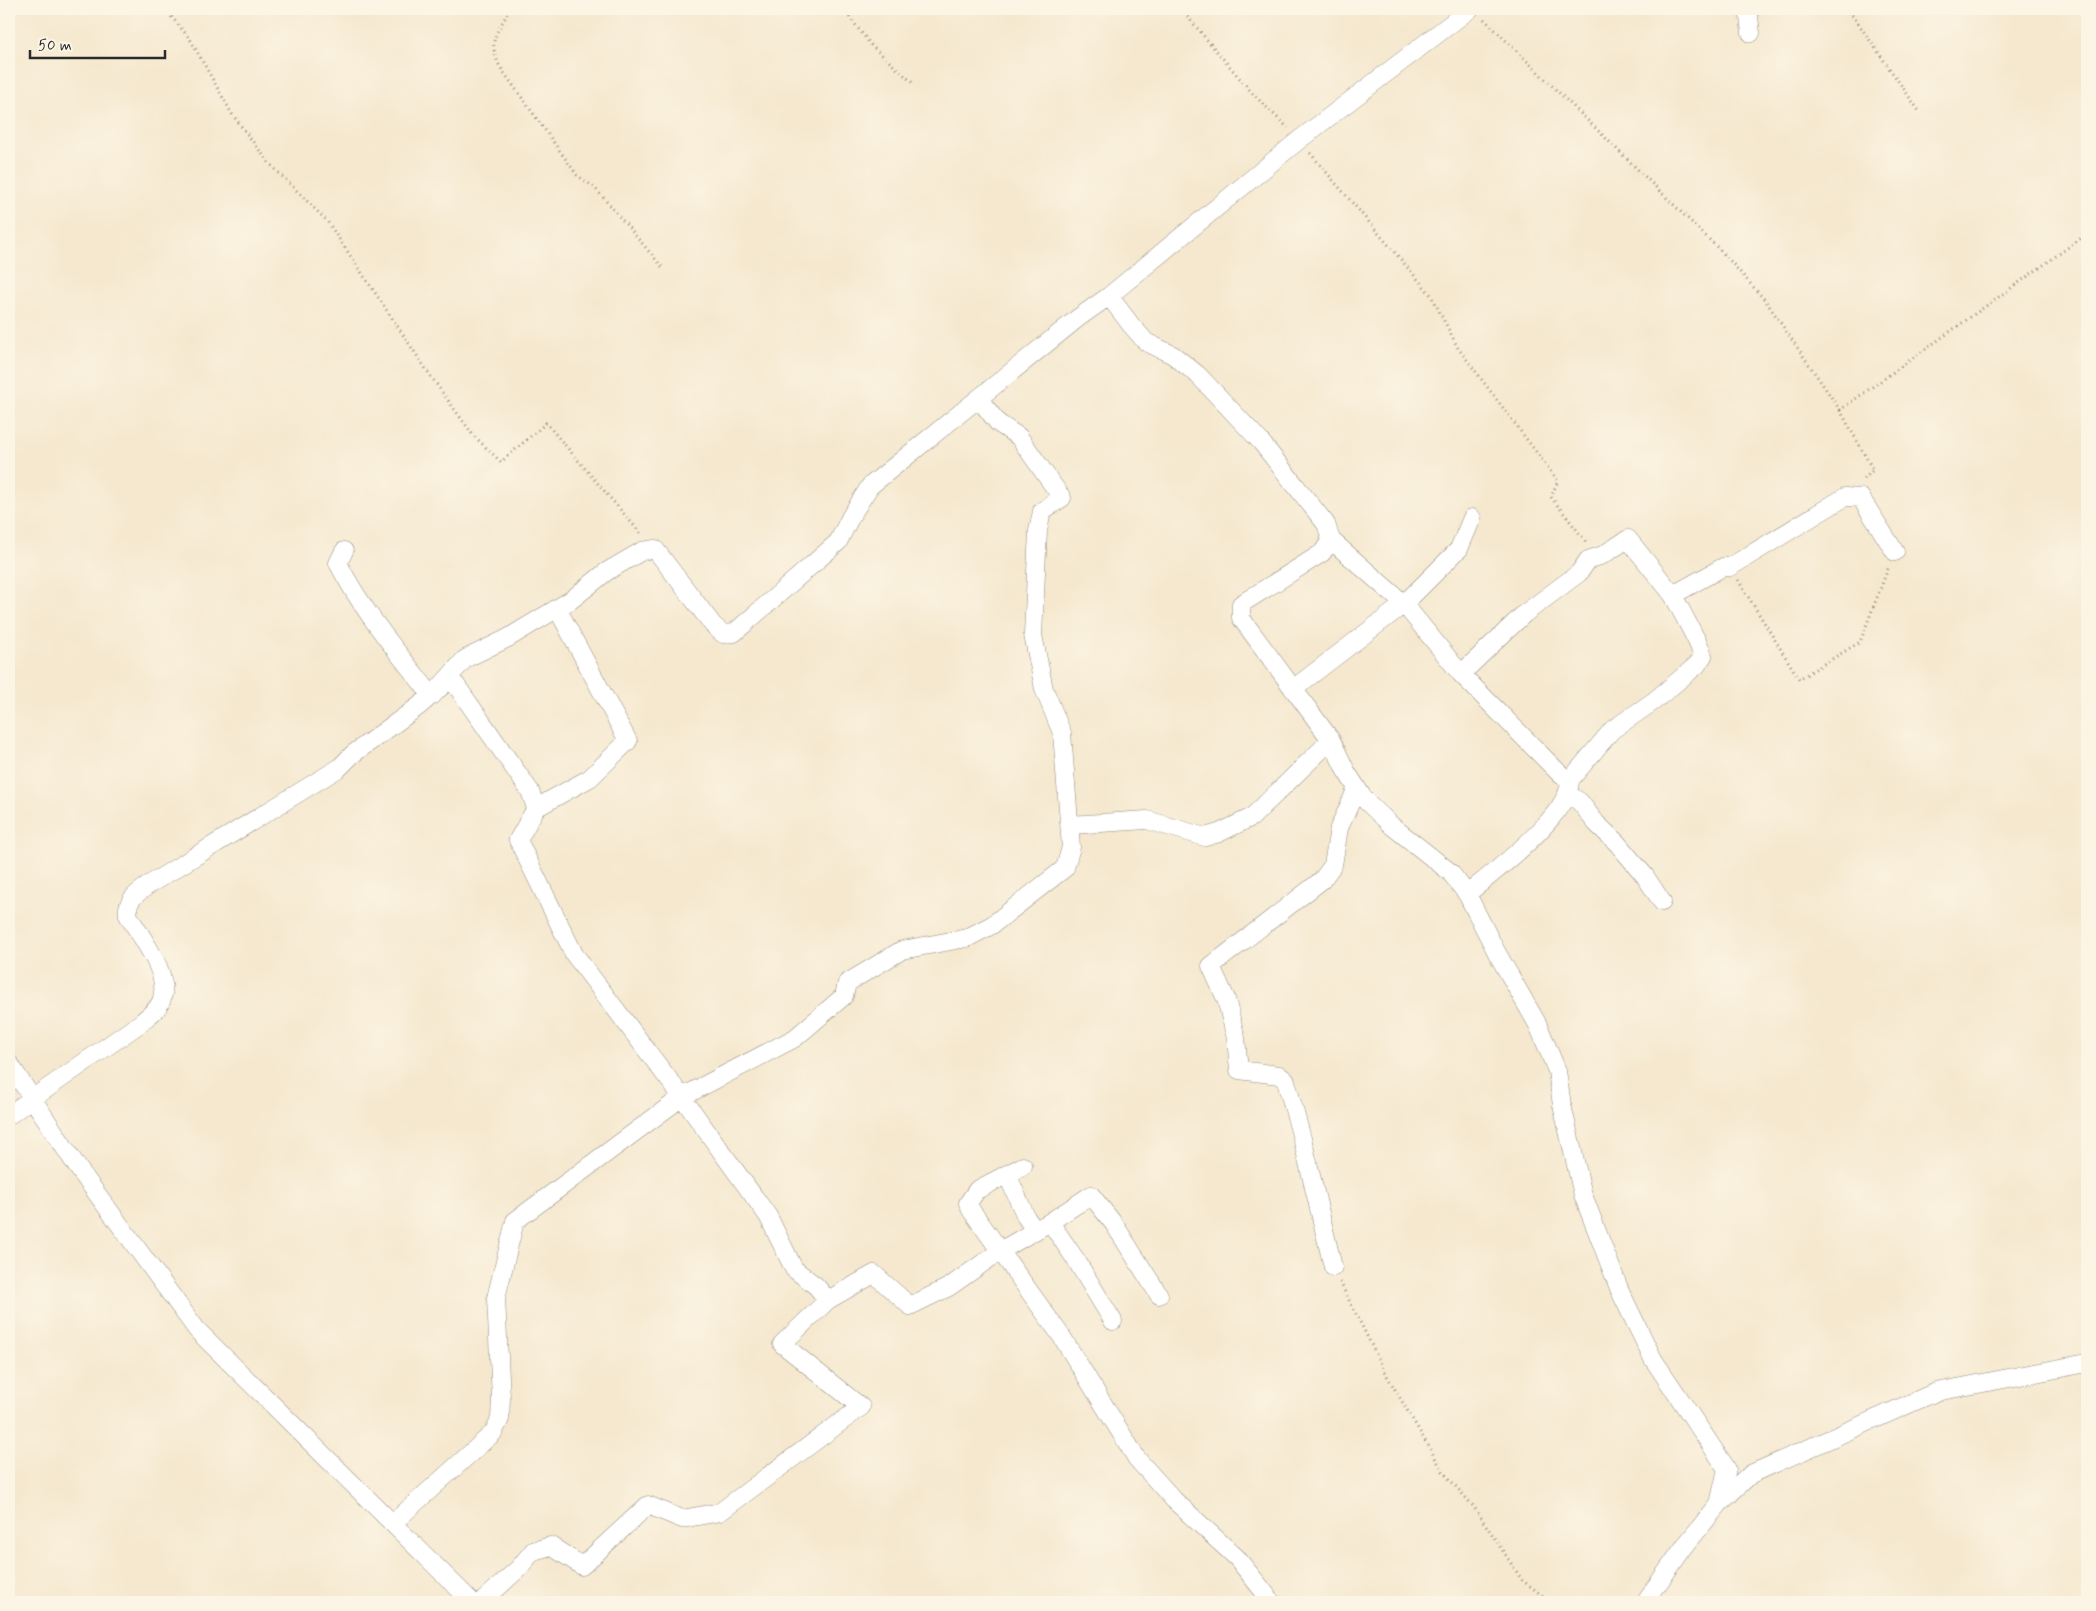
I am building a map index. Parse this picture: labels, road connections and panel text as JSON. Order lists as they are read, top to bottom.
{
  "scale_bar": "50 m"
}
